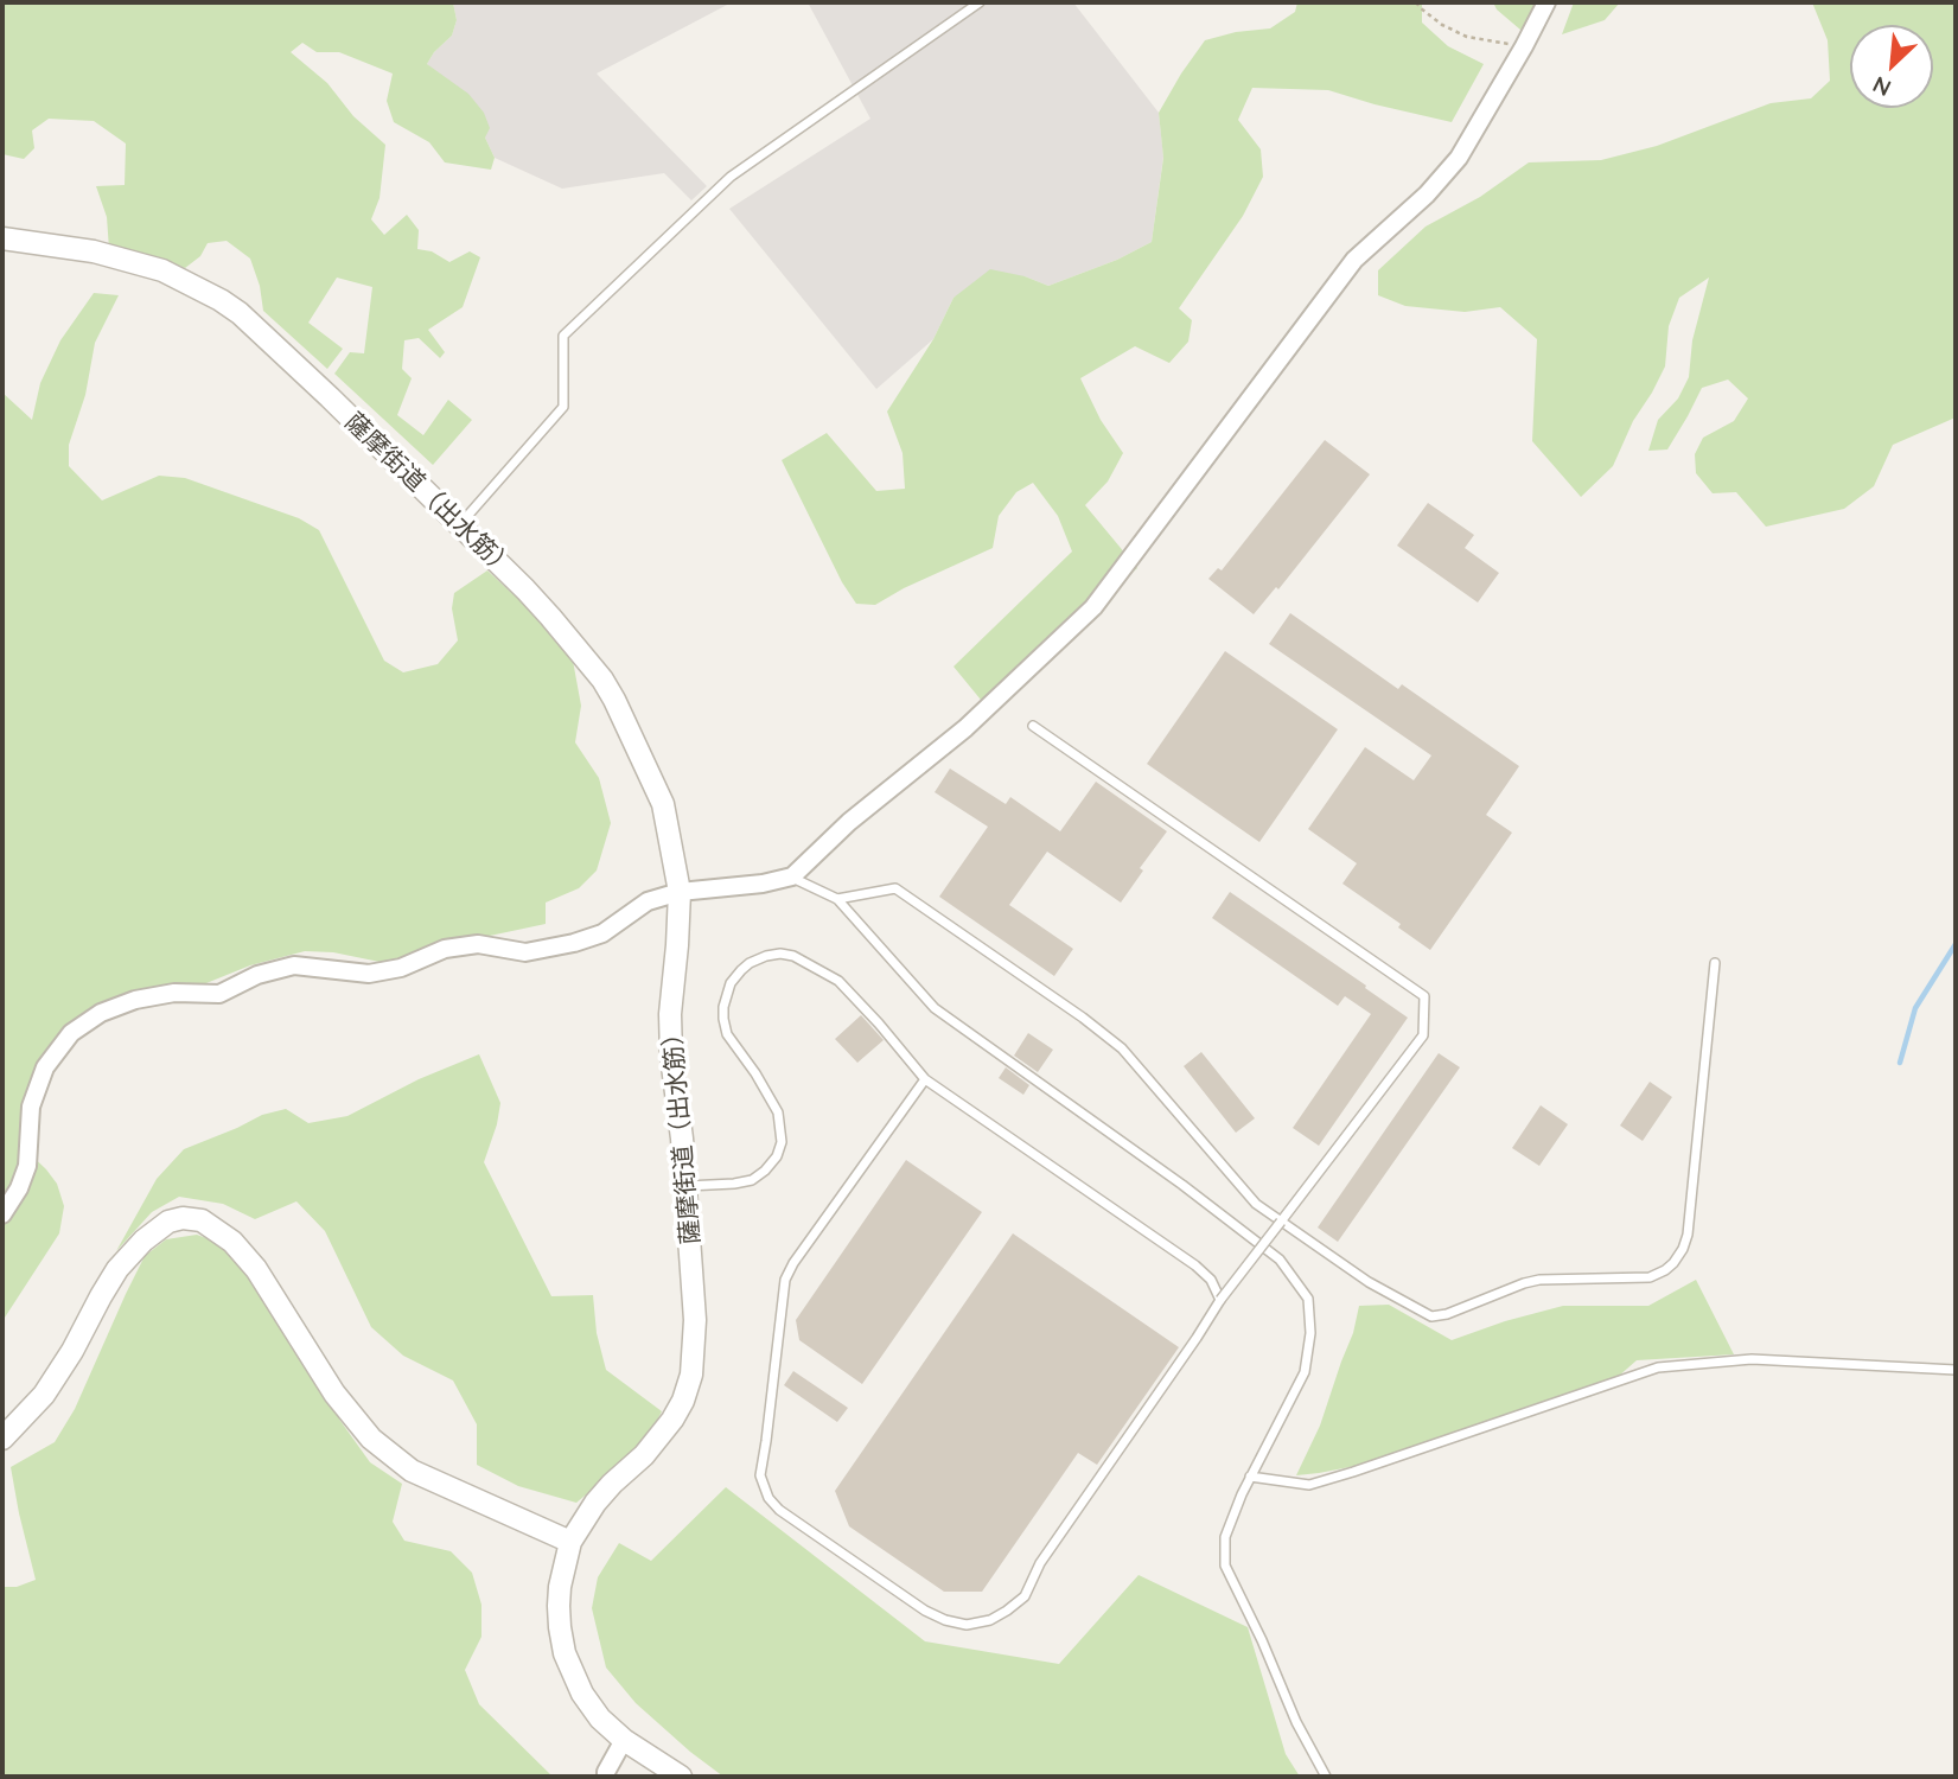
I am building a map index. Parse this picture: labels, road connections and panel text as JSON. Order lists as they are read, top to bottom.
{
  "streets": {
    "street": ["薩摩街道（出水筋）"]
  },
  "north": "bottom left"
}
